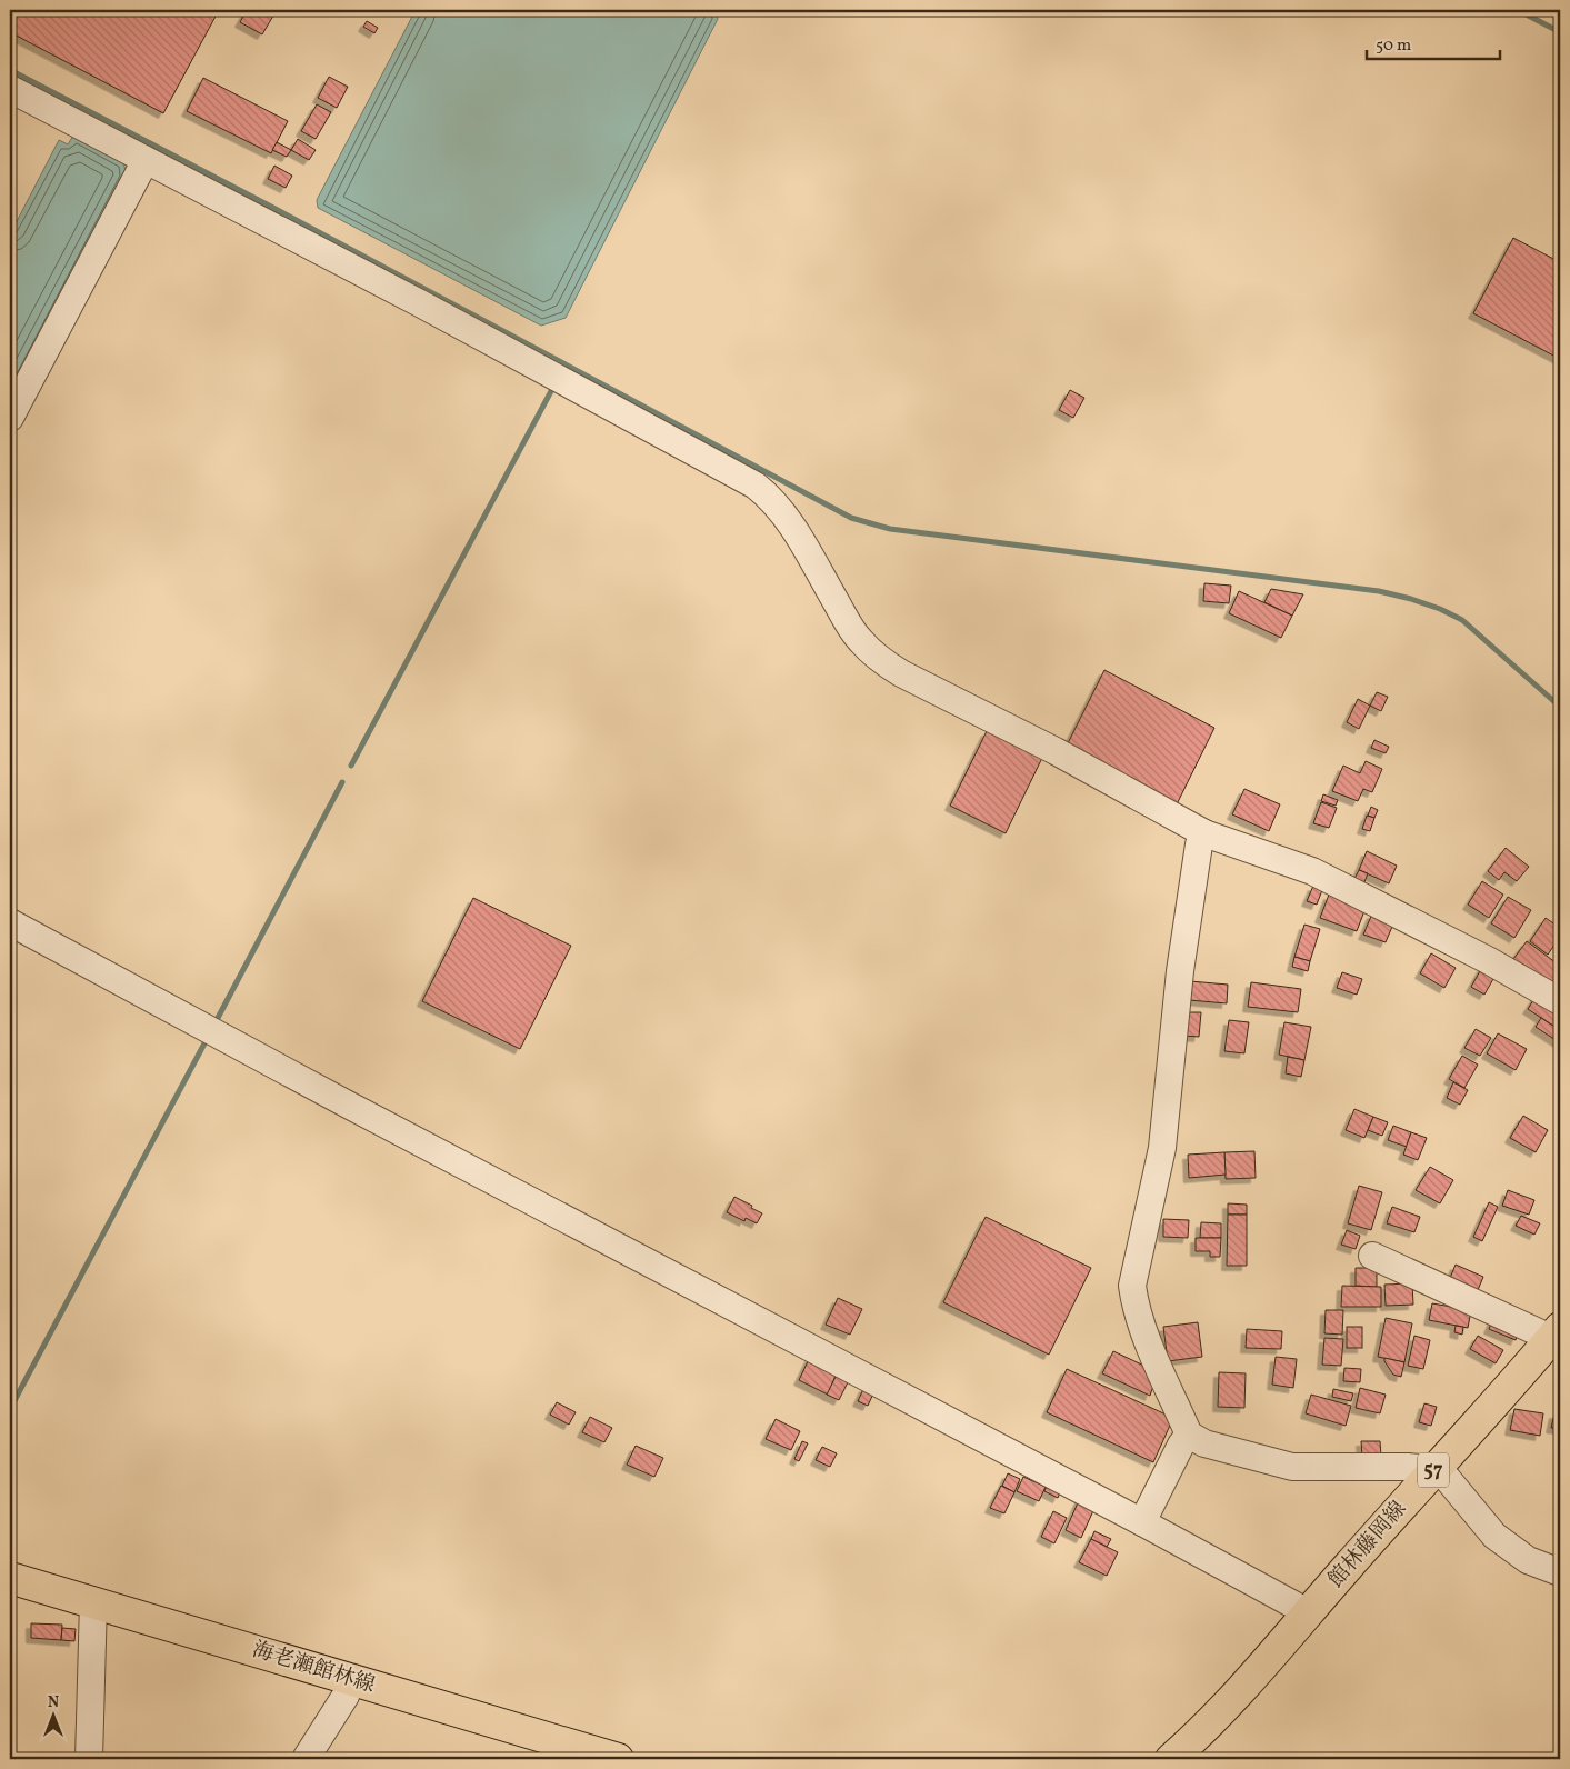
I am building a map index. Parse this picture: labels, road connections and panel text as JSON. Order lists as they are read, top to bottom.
{
  "streets": {
    "main road": ["57", "館林藤岡線", "海老瀬館林線"]
  },
  "scale_bar": "50 m",
  "north": "top"
}
